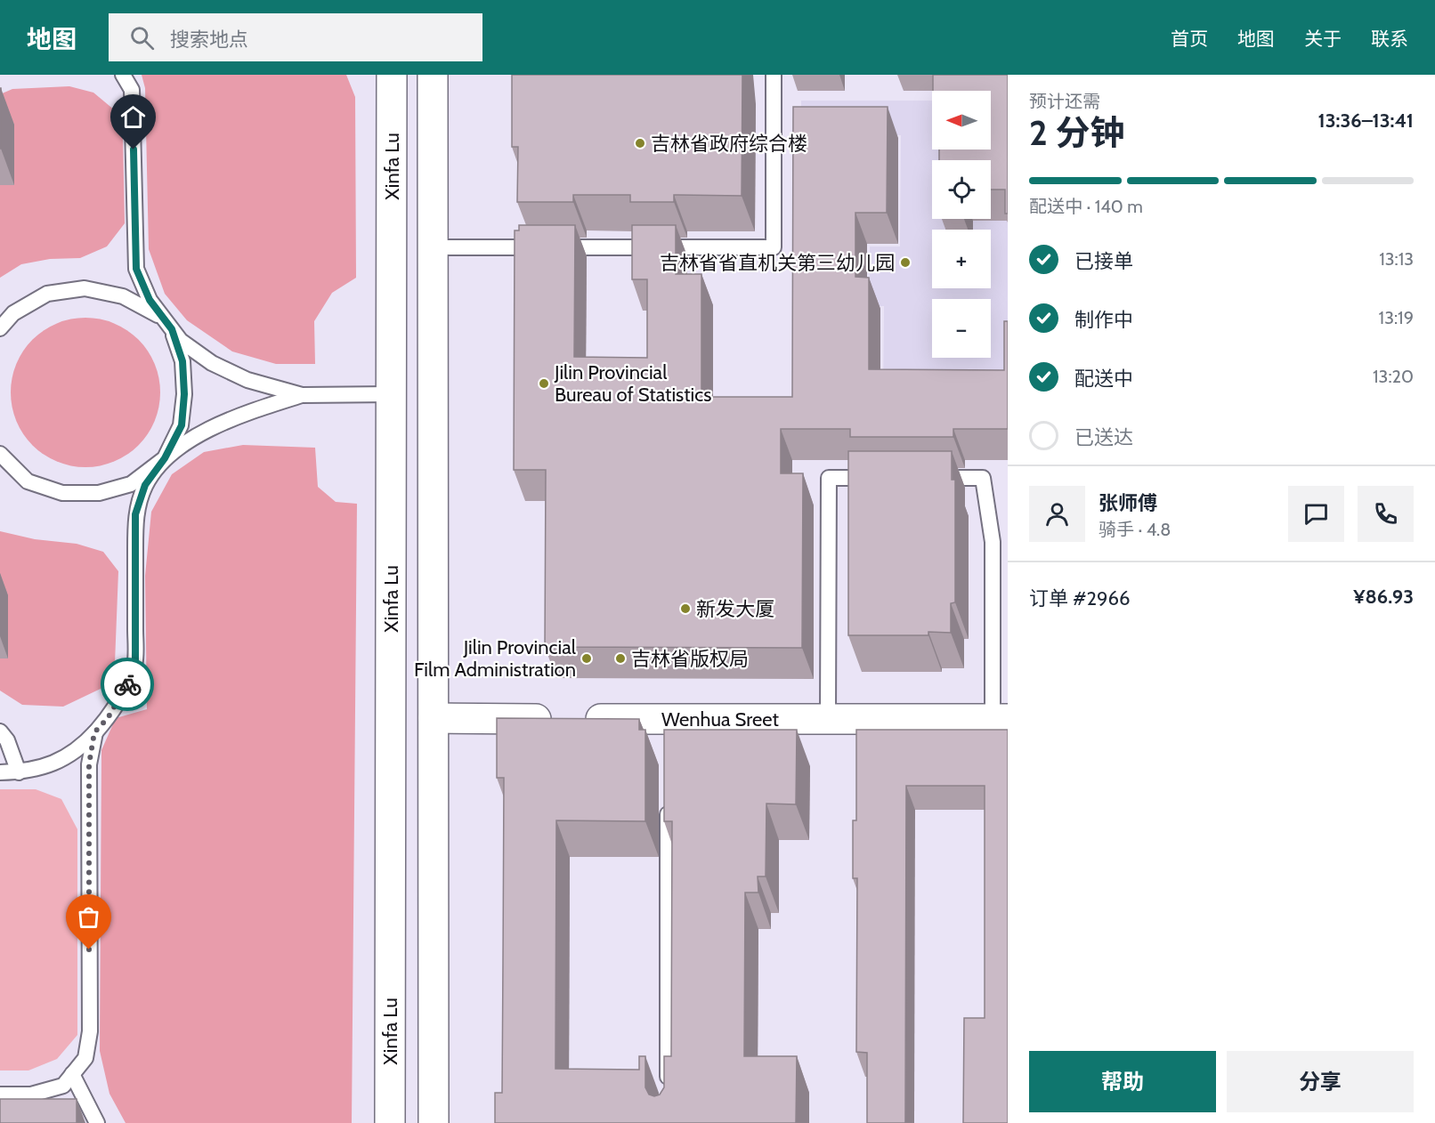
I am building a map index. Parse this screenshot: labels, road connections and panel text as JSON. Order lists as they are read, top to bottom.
{
  "streets": {
    "main road": ["Xinfa Lu", "Wenhua Sreet"]
  },
  "crossings": [
    ["Xinfa Lu", "Wenhua Sreet"]
  ],
  "places": [
    "吉林省政府综合楼",
    "吉林省省直机关第三幼儿园",
    "Jilin Provincial Bureau of Statistics",
    "新发大厦",
    "Jilin Provincial Film Administration",
    "吉林省版权局"
  ],
  "north": "left",
  "page": {
    "header": "地图",
    "search": "搜索地点",
    "nav": [
      "首页",
      "地图",
      "关于",
      "联系"
    ],
    "heading": ["2 分钟", "预计还需", "13:36–13:41"],
    "panel": [
      "张师傅",
      "骑手 · 4.8",
      "订单 #2966",
      "¥86.93"
    ],
    "map_buttons": ["+", "−"],
    "bar": "配送中 · 140 m",
    "list": [
      ["已接单", "13:13"],
      ["制作中", "13:19"],
      ["配送中", "13:20"],
      "已送达"
    ],
    "buttons": ["帮助", "分享"]
  }
}
